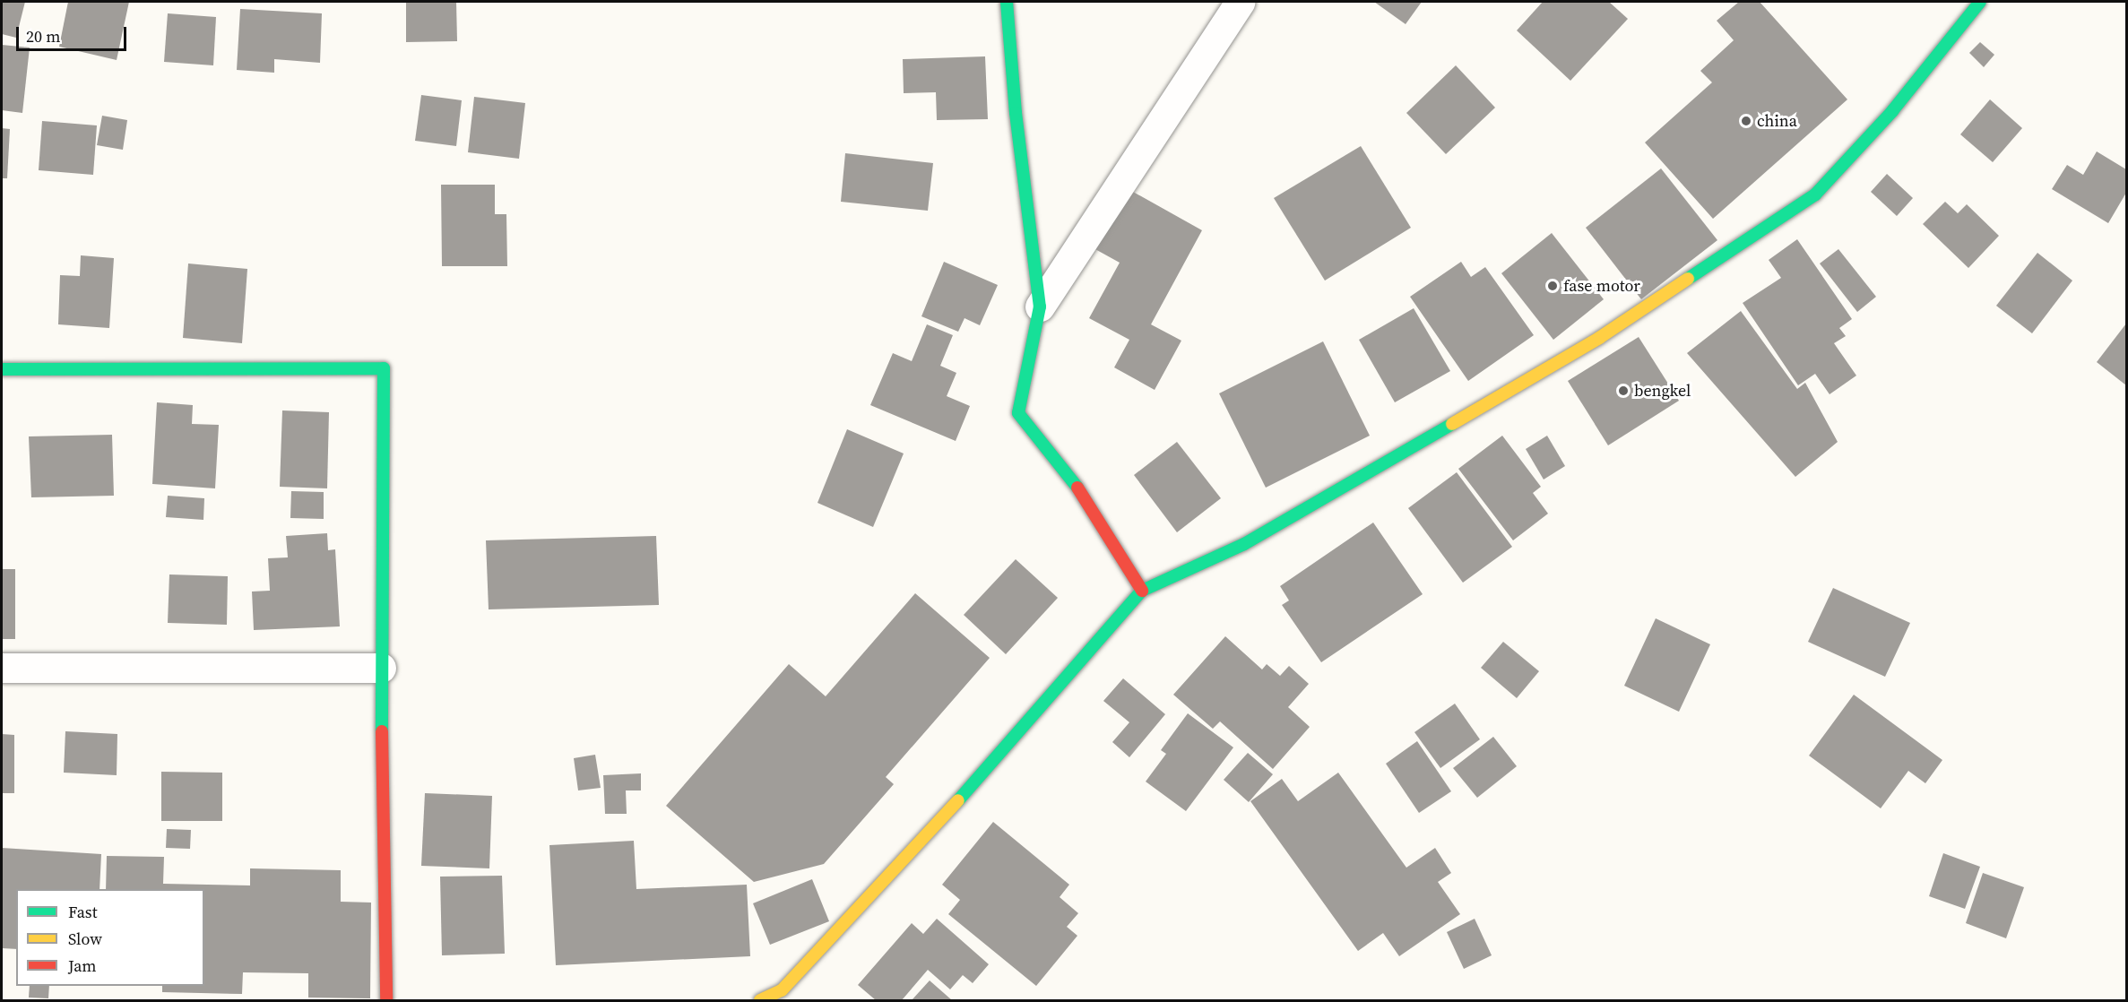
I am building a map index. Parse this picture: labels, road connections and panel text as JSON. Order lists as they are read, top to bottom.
{
  "places": ["china", "fase motor", "bengkel"],
  "legend": ["Fast", "Slow", "Jam"],
  "scale_bar": "20 m"
}
